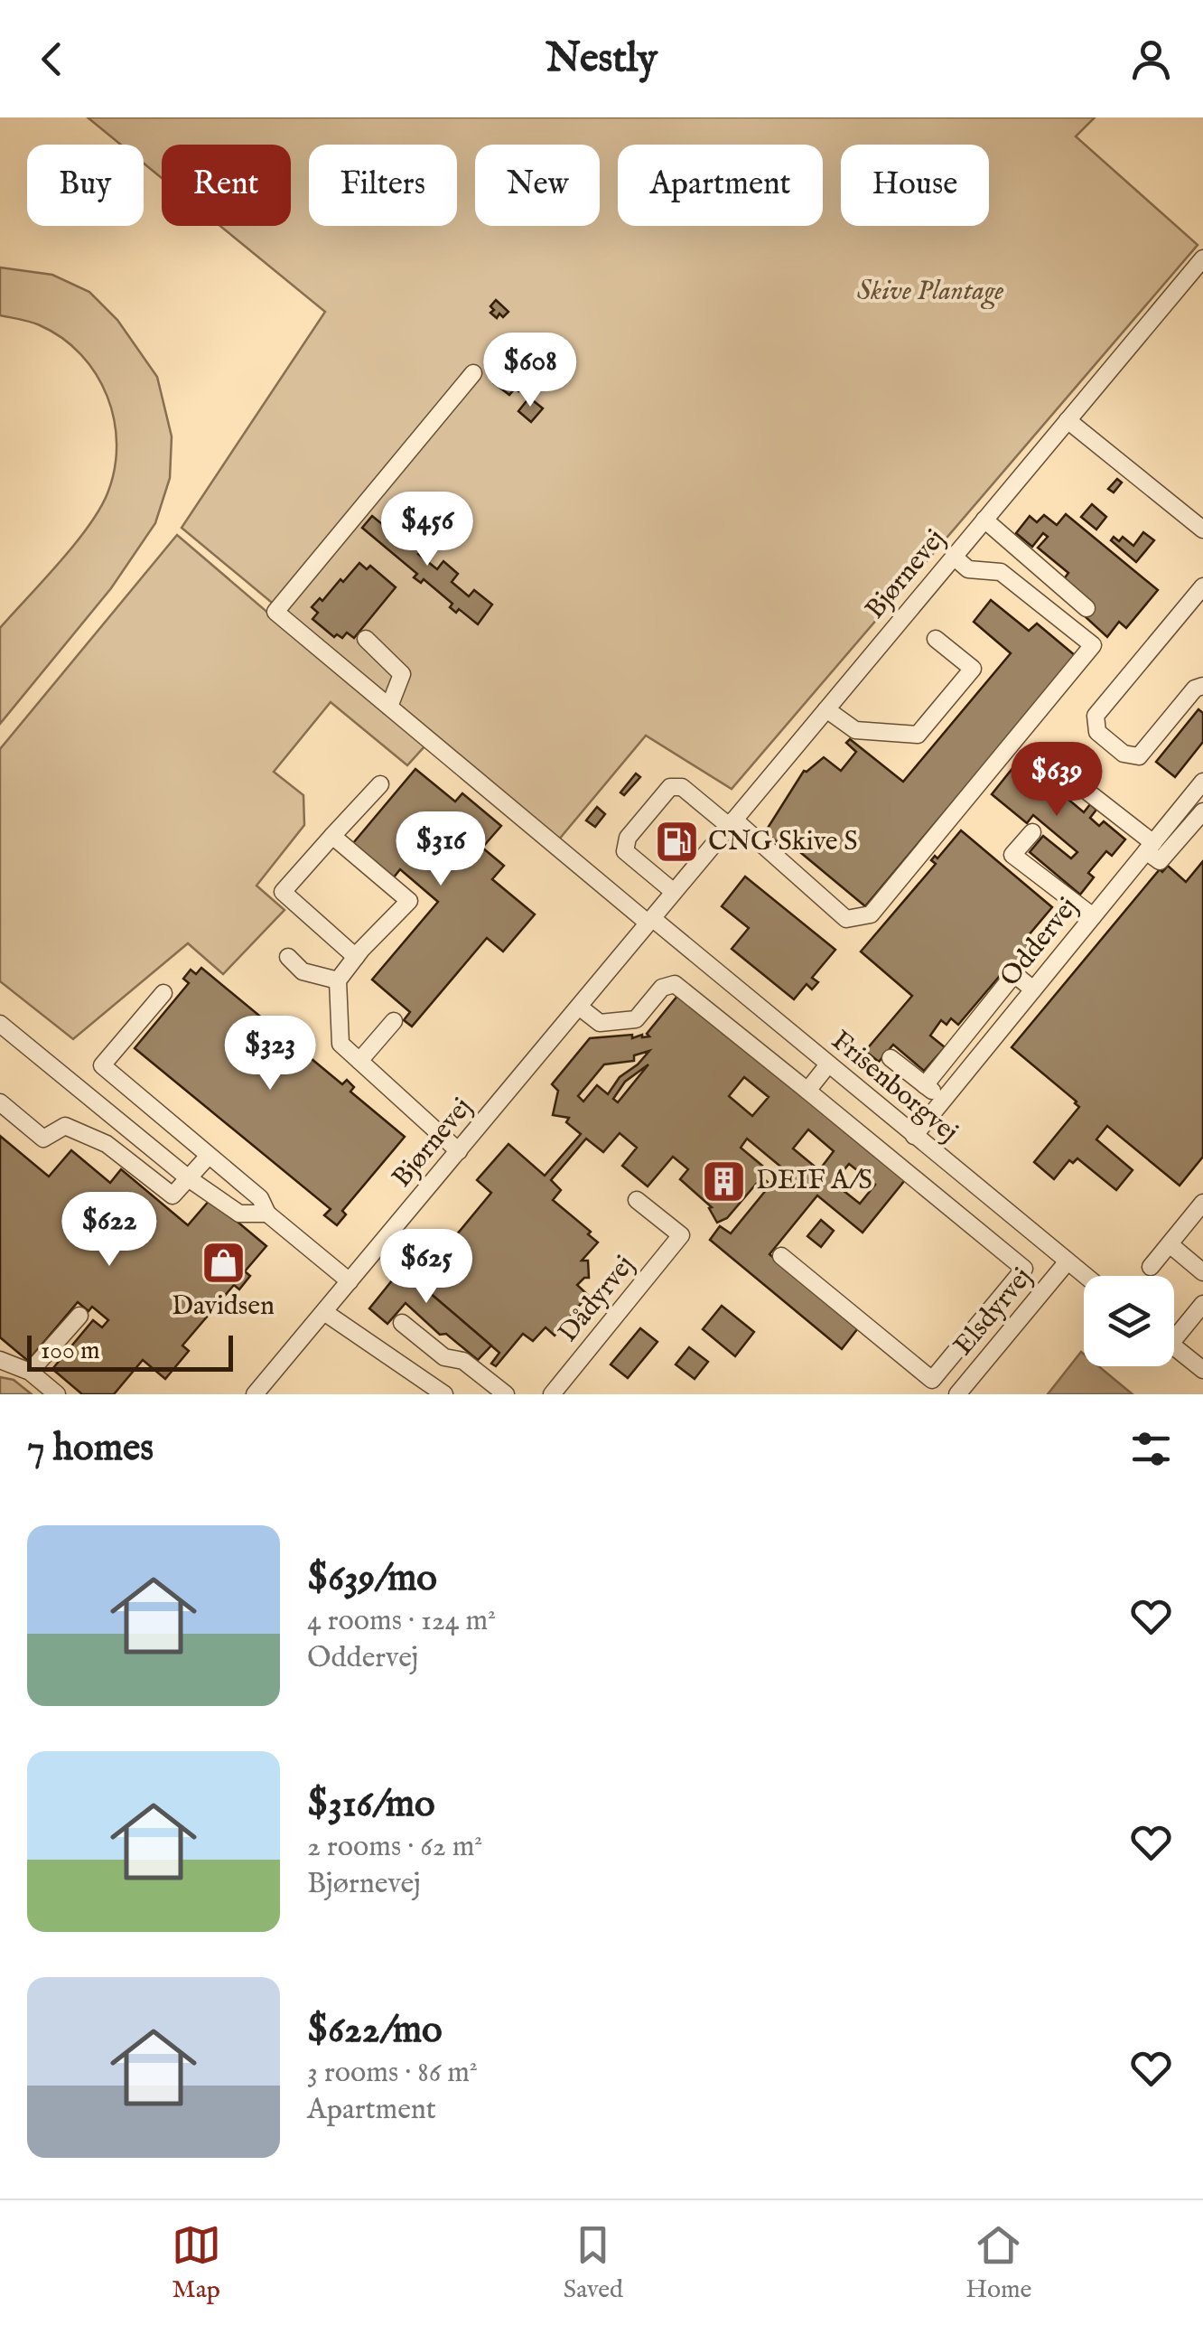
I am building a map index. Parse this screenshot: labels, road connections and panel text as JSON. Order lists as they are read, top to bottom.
{
  "streets": {
    "street": [
      "Bjørnevej",
      "Oddervej",
      "Frisenborgvej",
      "Dådyrvej",
      "Elsdyrvej"
    ]
  },
  "crossings": [
    ["Bjørnevej", "Frisenborgvej"],
    ["Oddervej", "Frisenborgvej"],
    ["Frisenborgvej", "Elsdyrvej"]
  ],
  "parks": ["Skive Plantage"],
  "places": {
    "fuel station": ["CNG Skive S"],
    "building": ["DEIF A/S"],
    "shop": ["Davidsen"]
  },
  "scale_bar": "100 m",
  "page": {
    "header": "Nestly",
    "chip": [
      "Buy",
      "Rent",
      "Filters",
      "New",
      "Apartment",
      "House"
    ],
    "price": [
      "$608",
      "$456",
      "$639",
      "$316",
      "$323",
      "$622",
      "$625"
    ],
    "scale": "100 m",
    "heading": "7 homes",
    "list": [
      {
        "name": "$639/mo",
        "note": "4 rooms · 124 m² · Oddervej"
      },
      {
        "name": "$316/mo",
        "note": "2 rooms · 62 m² · Bjørnevej"
      },
      {
        "name": "$622/mo",
        "note": "3 rooms · 86 m² · Apartment"
      }
    ],
    "tabs": ["Map", "Saved", "Home"]
  }
}
